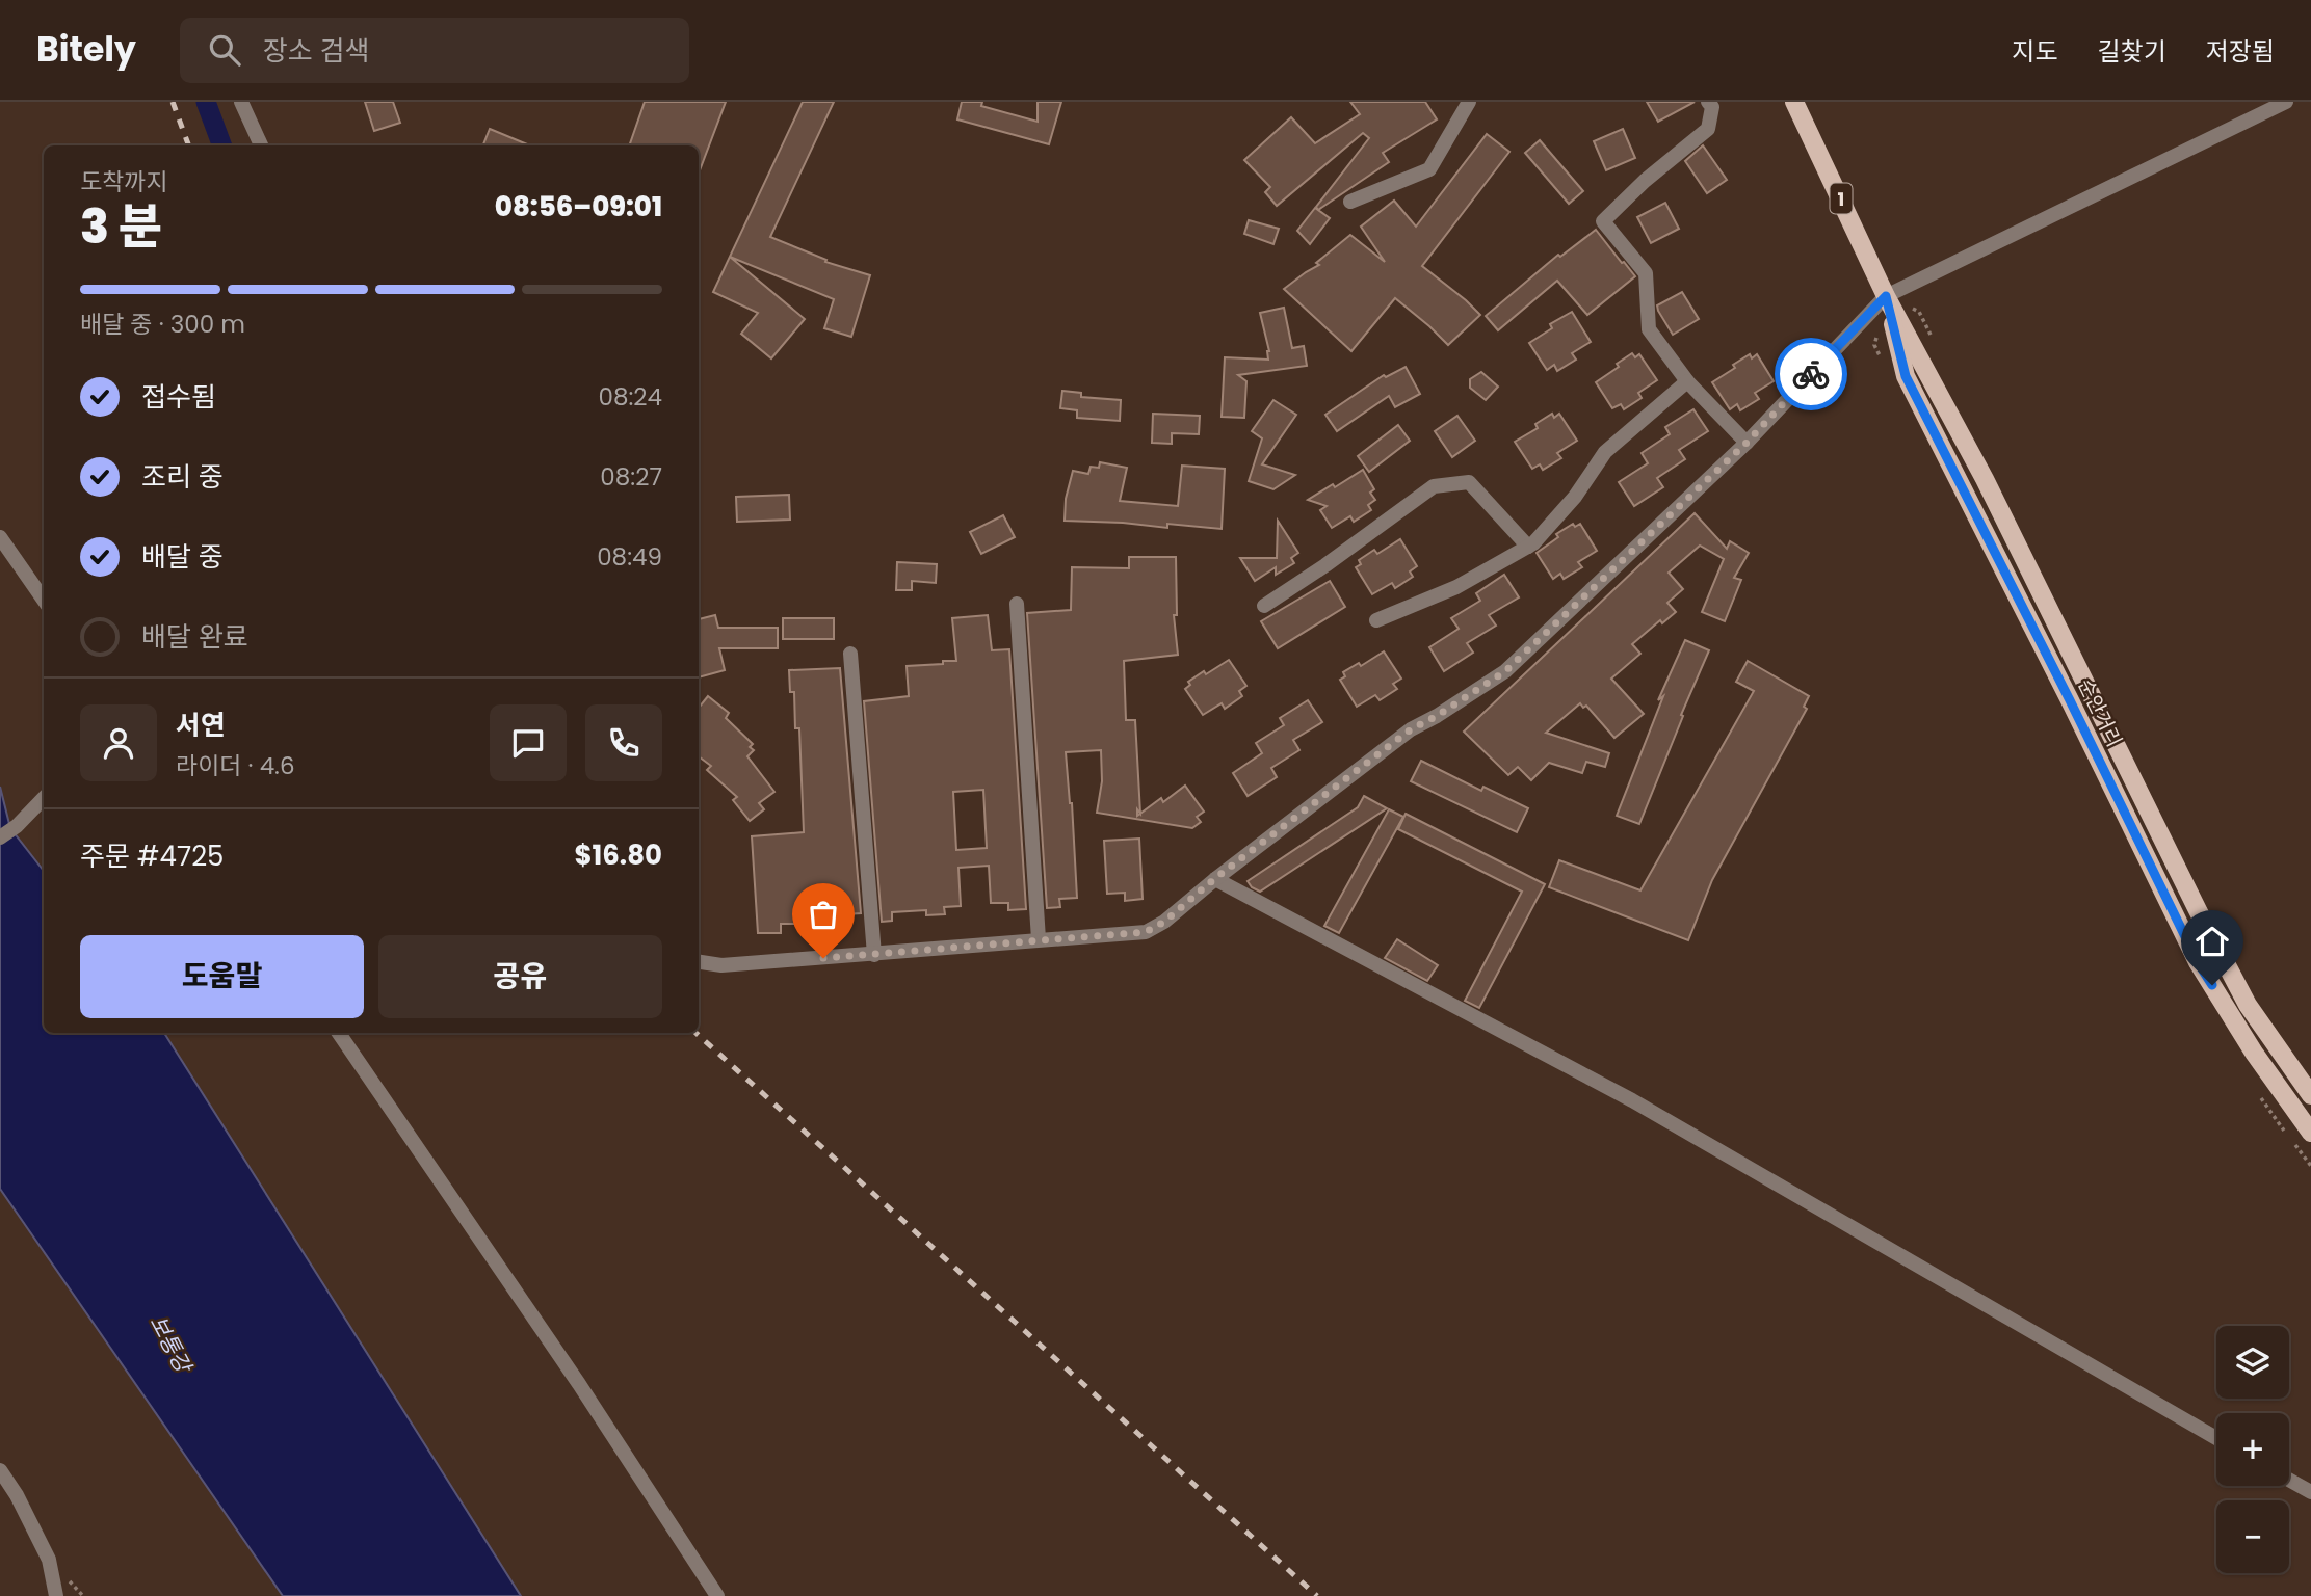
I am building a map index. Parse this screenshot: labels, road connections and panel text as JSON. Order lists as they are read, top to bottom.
{
  "streets": {
    "main road": ["1", "순안거리"]
  },
  "water": ["보통강"],
  "page": {
    "header": "Bitely",
    "search": "장소 검색",
    "nav": ["지도", "길찾기", "저장됨"],
    "heading": ["3 분", "도착까지", "08:56–09:01"],
    "panel": [
      "서연",
      "라이더 · 4.6",
      "주문 #4725",
      "$16.80"
    ],
    "bar": "배달 중 · 300 m",
    "list": [
      ["접수됨", "08:24"],
      ["조리 중", "08:27"],
      ["배달 중", "08:49"],
      "배달 완료"
    ],
    "buttons": ["도움말", "공유"],
    "map_buttons": ["+", "−"]
  }
}
